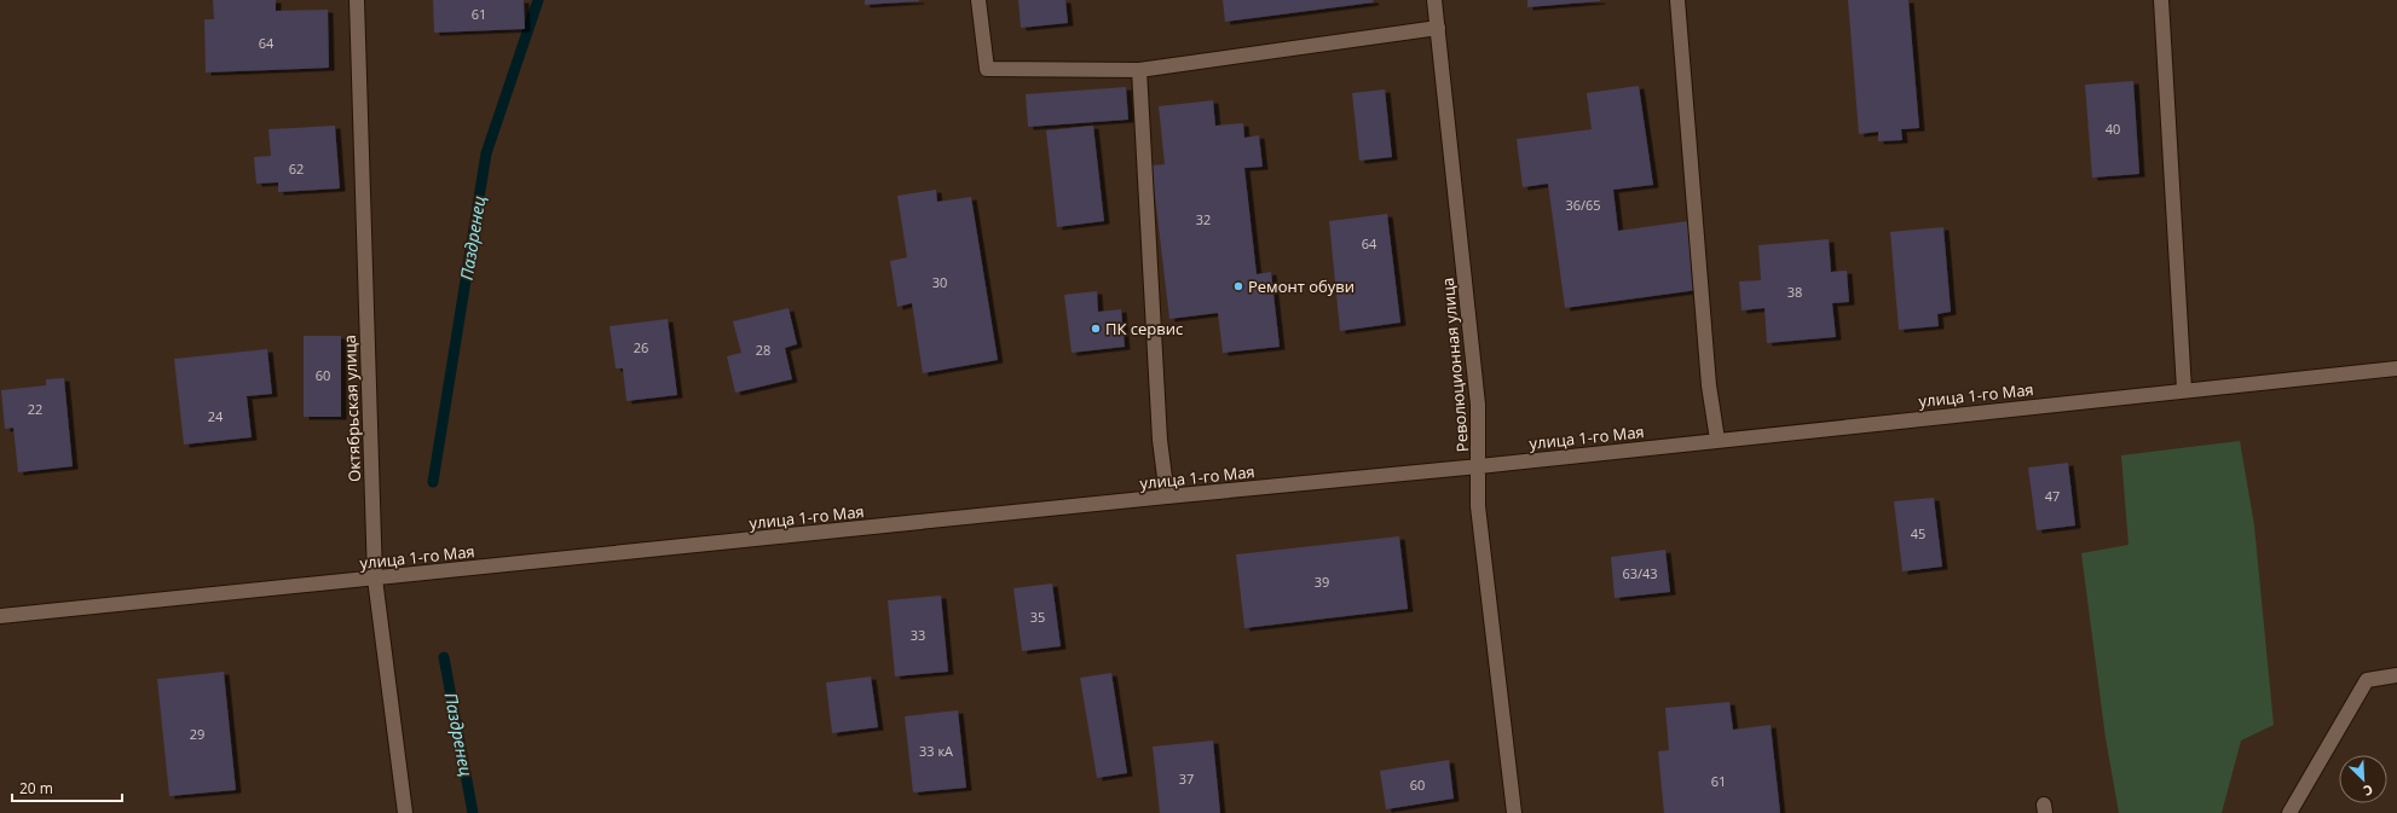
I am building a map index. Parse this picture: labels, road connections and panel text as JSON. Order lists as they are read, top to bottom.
{
  "streets": {
    "main road": ["Революционная улица", "улица 1-го Мая", "Октябрьская улица"]
  },
  "crossings": [
    ["Революционная улица", "улица 1-го Мая"],
    ["улица 1-го Мая", "Октябрьская улица"]
  ],
  "water": ["Паздренец"],
  "places": ["Ремонт обуви", "ПК сервис"],
  "house_numbers": [
    "61",
    "64",
    "40",
    "62",
    "36/65",
    "32",
    "64",
    "30",
    "38",
    "26",
    "28",
    "60",
    "22",
    "24",
    "47",
    "45",
    "63/43",
    "39",
    "35",
    "33",
    "29",
    "33 кА",
    "37",
    "61",
    "60"
  ],
  "scale_bar": "20 m",
  "north": "bottom right"
}
